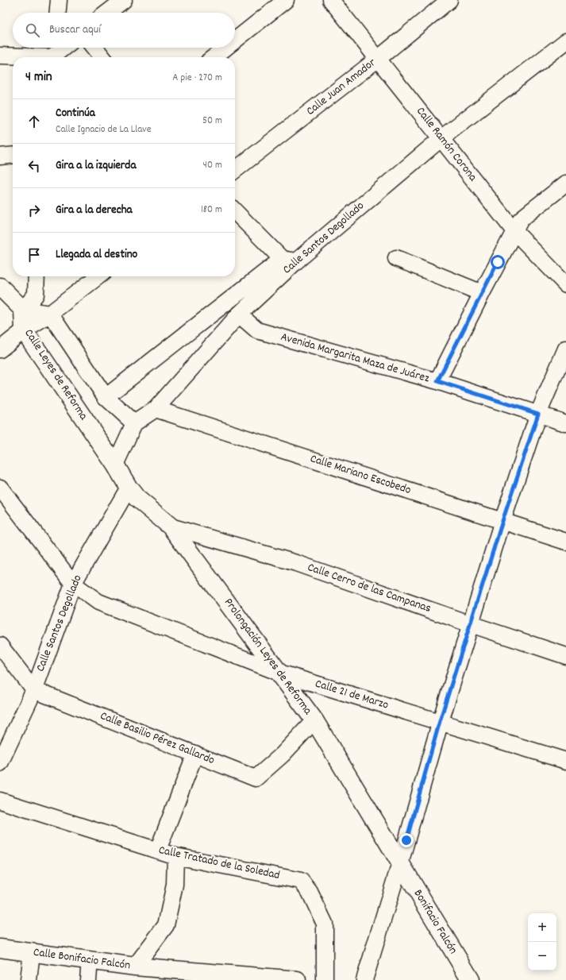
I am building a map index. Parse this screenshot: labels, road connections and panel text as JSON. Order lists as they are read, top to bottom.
{
  "streets": {
    "street": [
      "Calle Juan Amador",
      "Calle Ramón Corona",
      "Calle Santos Degollado",
      "Avenida Margarita Maza de Juárez",
      "Calle Leyes de Reforma",
      "Calle Mariano Escobedo",
      "Calle Cerro de las Campanas",
      "Prolongación Leyes de Reforma",
      "Calle 21 de Marzo",
      "Calle Basilio Pérez Gallardo",
      "Calle Tratado de la Soledad",
      "Bonifacio Falcón",
      "Calle Bonifacio Falcón"
    ]
  },
  "crossings": [
    ["Calle Juan Amador", "Calle Ramón Corona"],
    ["Calle Ramón Corona", "Calle Santos Degollado"],
    ["Calle Santos Degollado", "Avenida Margarita Maza de Juárez"],
    ["Calle Santos Degollado", "Calle Mariano Escobedo"],
    ["Calle Santos Degollado", "Prolongación Leyes de Reforma"],
    ["Calle Santos Degollado", "Calle 21 de Marzo"],
    ["Calle Santos Degollado", "Calle Basilio Pérez Gallardo"],
    ["Calle Leyes de Reforma", "Prolongación Leyes de Reforma"],
    ["Calle Cerro de las Campanas", "Prolongación Leyes de Reforma"],
    ["Prolongación Leyes de Reforma", "Calle 21 de Marzo"],
    ["Prolongación Leyes de Reforma", "Calle Basilio Pérez Gallardo"],
    ["Prolongación Leyes de Reforma", "Bonifacio Falcón"]
  ],
  "page": {
    "search": "Buscar aquí",
    "heading": ["4 min", "A pie · 270 m"],
    "list": [
      ["Continúa", "Calle Ignacio de La Llave", "50 m"],
      ["Gira a la izquierda", "40 m"],
      ["Gira a la derecha", "180 m"],
      "Llegada al destino"
    ],
    "map_buttons": ["+", "−"]
  }
}
